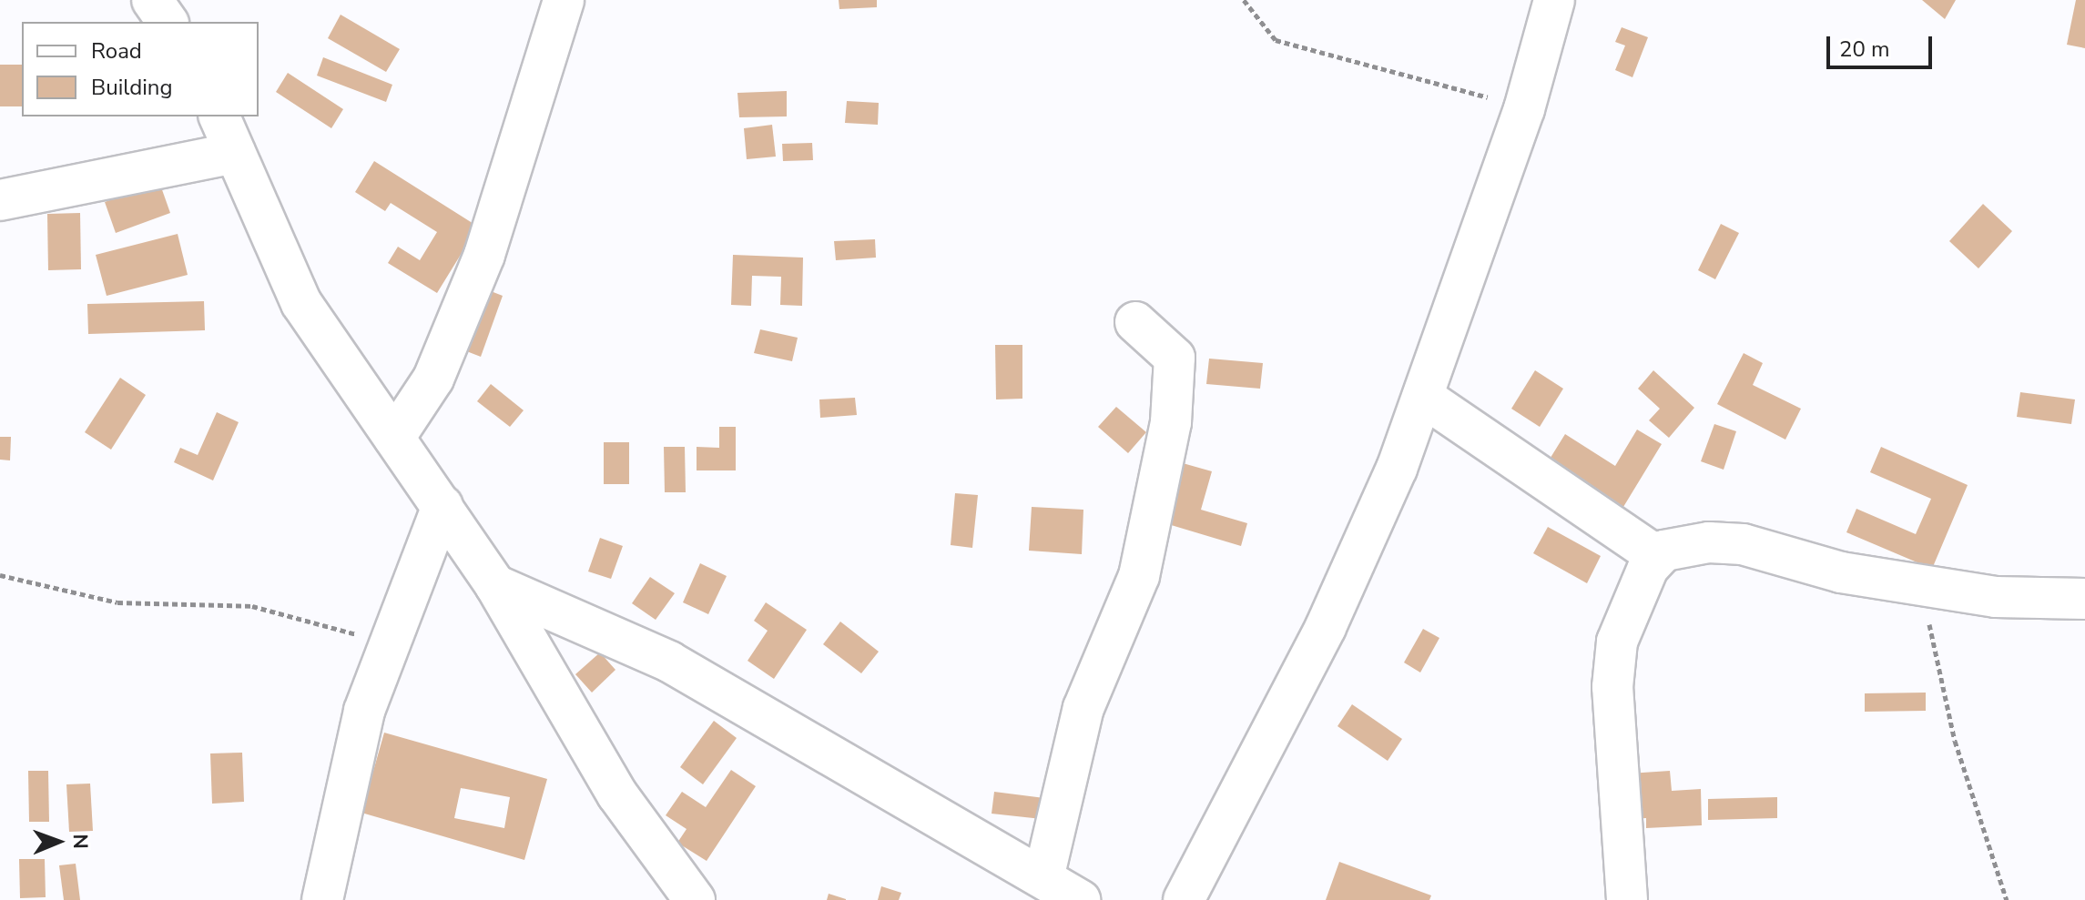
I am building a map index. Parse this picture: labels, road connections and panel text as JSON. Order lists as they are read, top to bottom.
{
  "legend": ["Road", "Building"],
  "scale_bar": "20 m",
  "north": "right"
}
